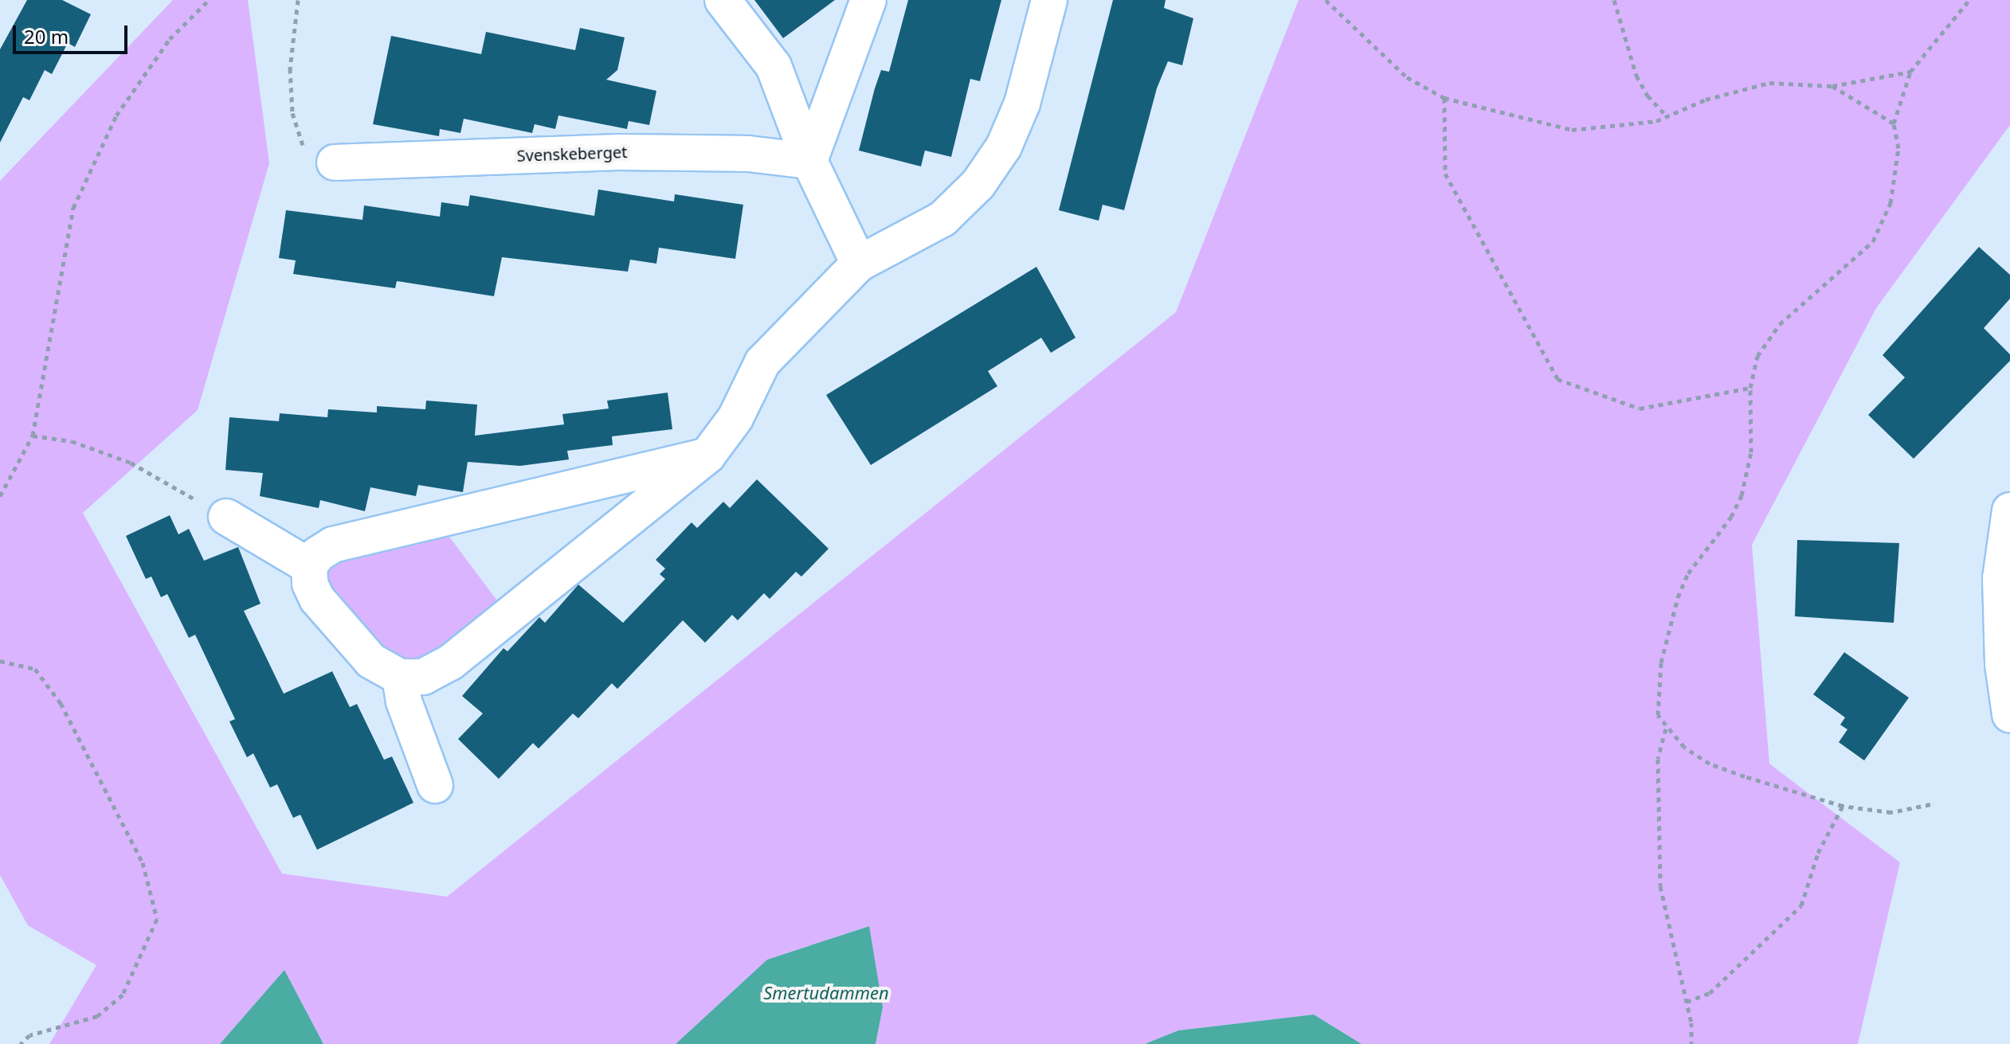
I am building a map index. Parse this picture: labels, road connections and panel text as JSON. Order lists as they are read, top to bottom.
{
  "streets": {
    "street": ["Svenskeberget"]
  },
  "water": ["Smertudammen"],
  "scale_bar": "20 m"
}
